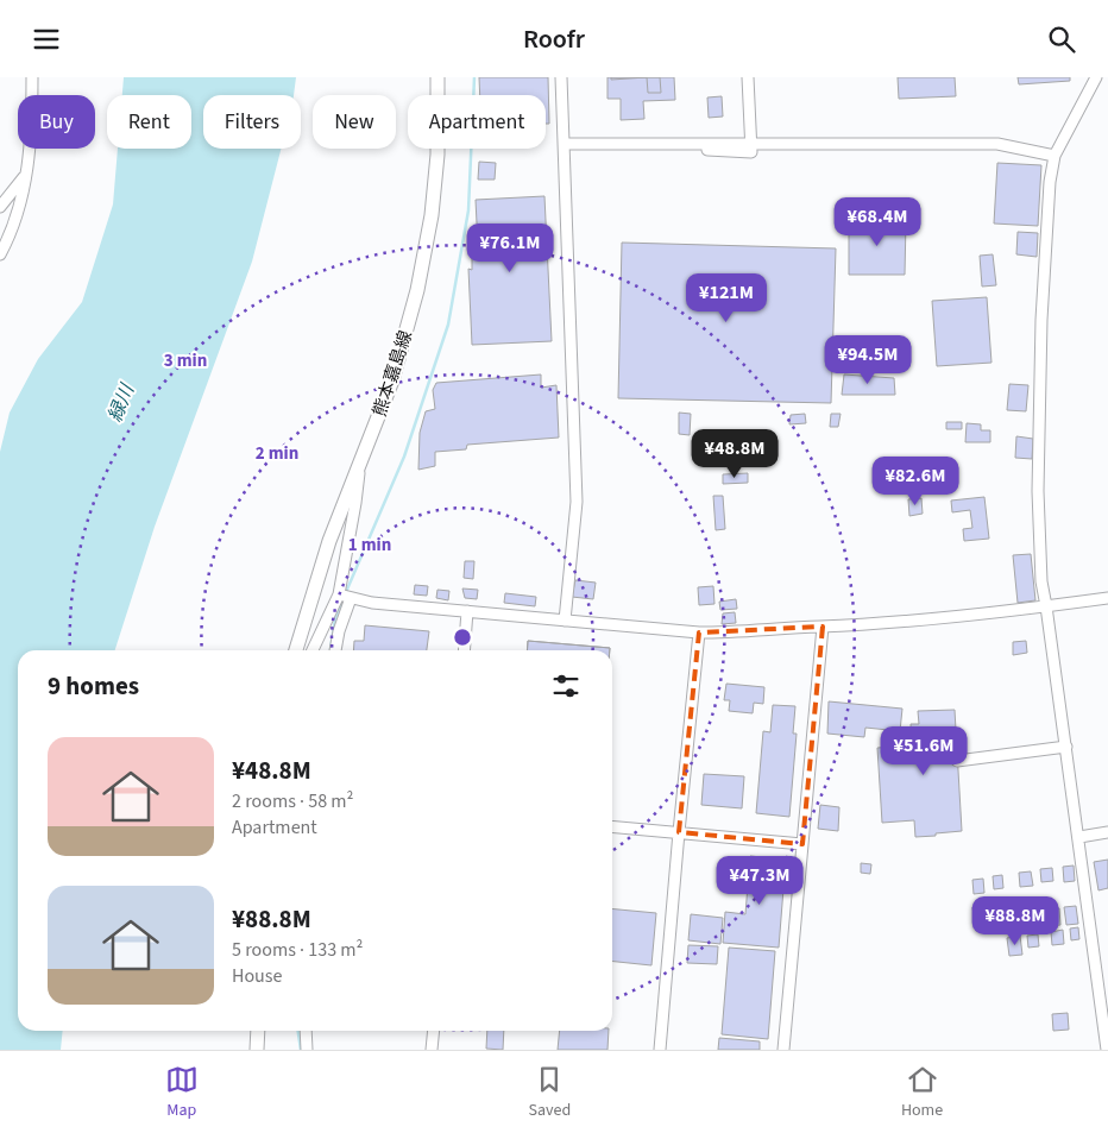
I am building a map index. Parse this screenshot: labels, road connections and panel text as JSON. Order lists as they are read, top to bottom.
{
  "streets": {
    "main road": ["熊本嘉島線"]
  },
  "water": ["緑川"],
  "page": {
    "header": "Roofr",
    "chip": [
      "Buy",
      "Rent",
      "Filters",
      "New",
      "Apartment"
    ],
    "price": [
      "¥68.4M",
      "¥76.1M",
      "¥121M",
      "¥94.5M",
      "¥48.8M",
      "¥82.6M",
      "¥51.6M",
      "¥47.3M",
      "¥88.8M"
    ],
    "heading": "9 homes",
    "list": [
      {
        "name": "¥48.8M",
        "note": "2 rooms · 58 m² · Apartment"
      },
      {
        "name": "¥88.8M",
        "note": "5 rooms · 133 m² · House"
      }
    ],
    "tabs": ["Map", "Saved", "Home"]
  },
  "rings": ["3 min", "2 min", "1 min"]
}
